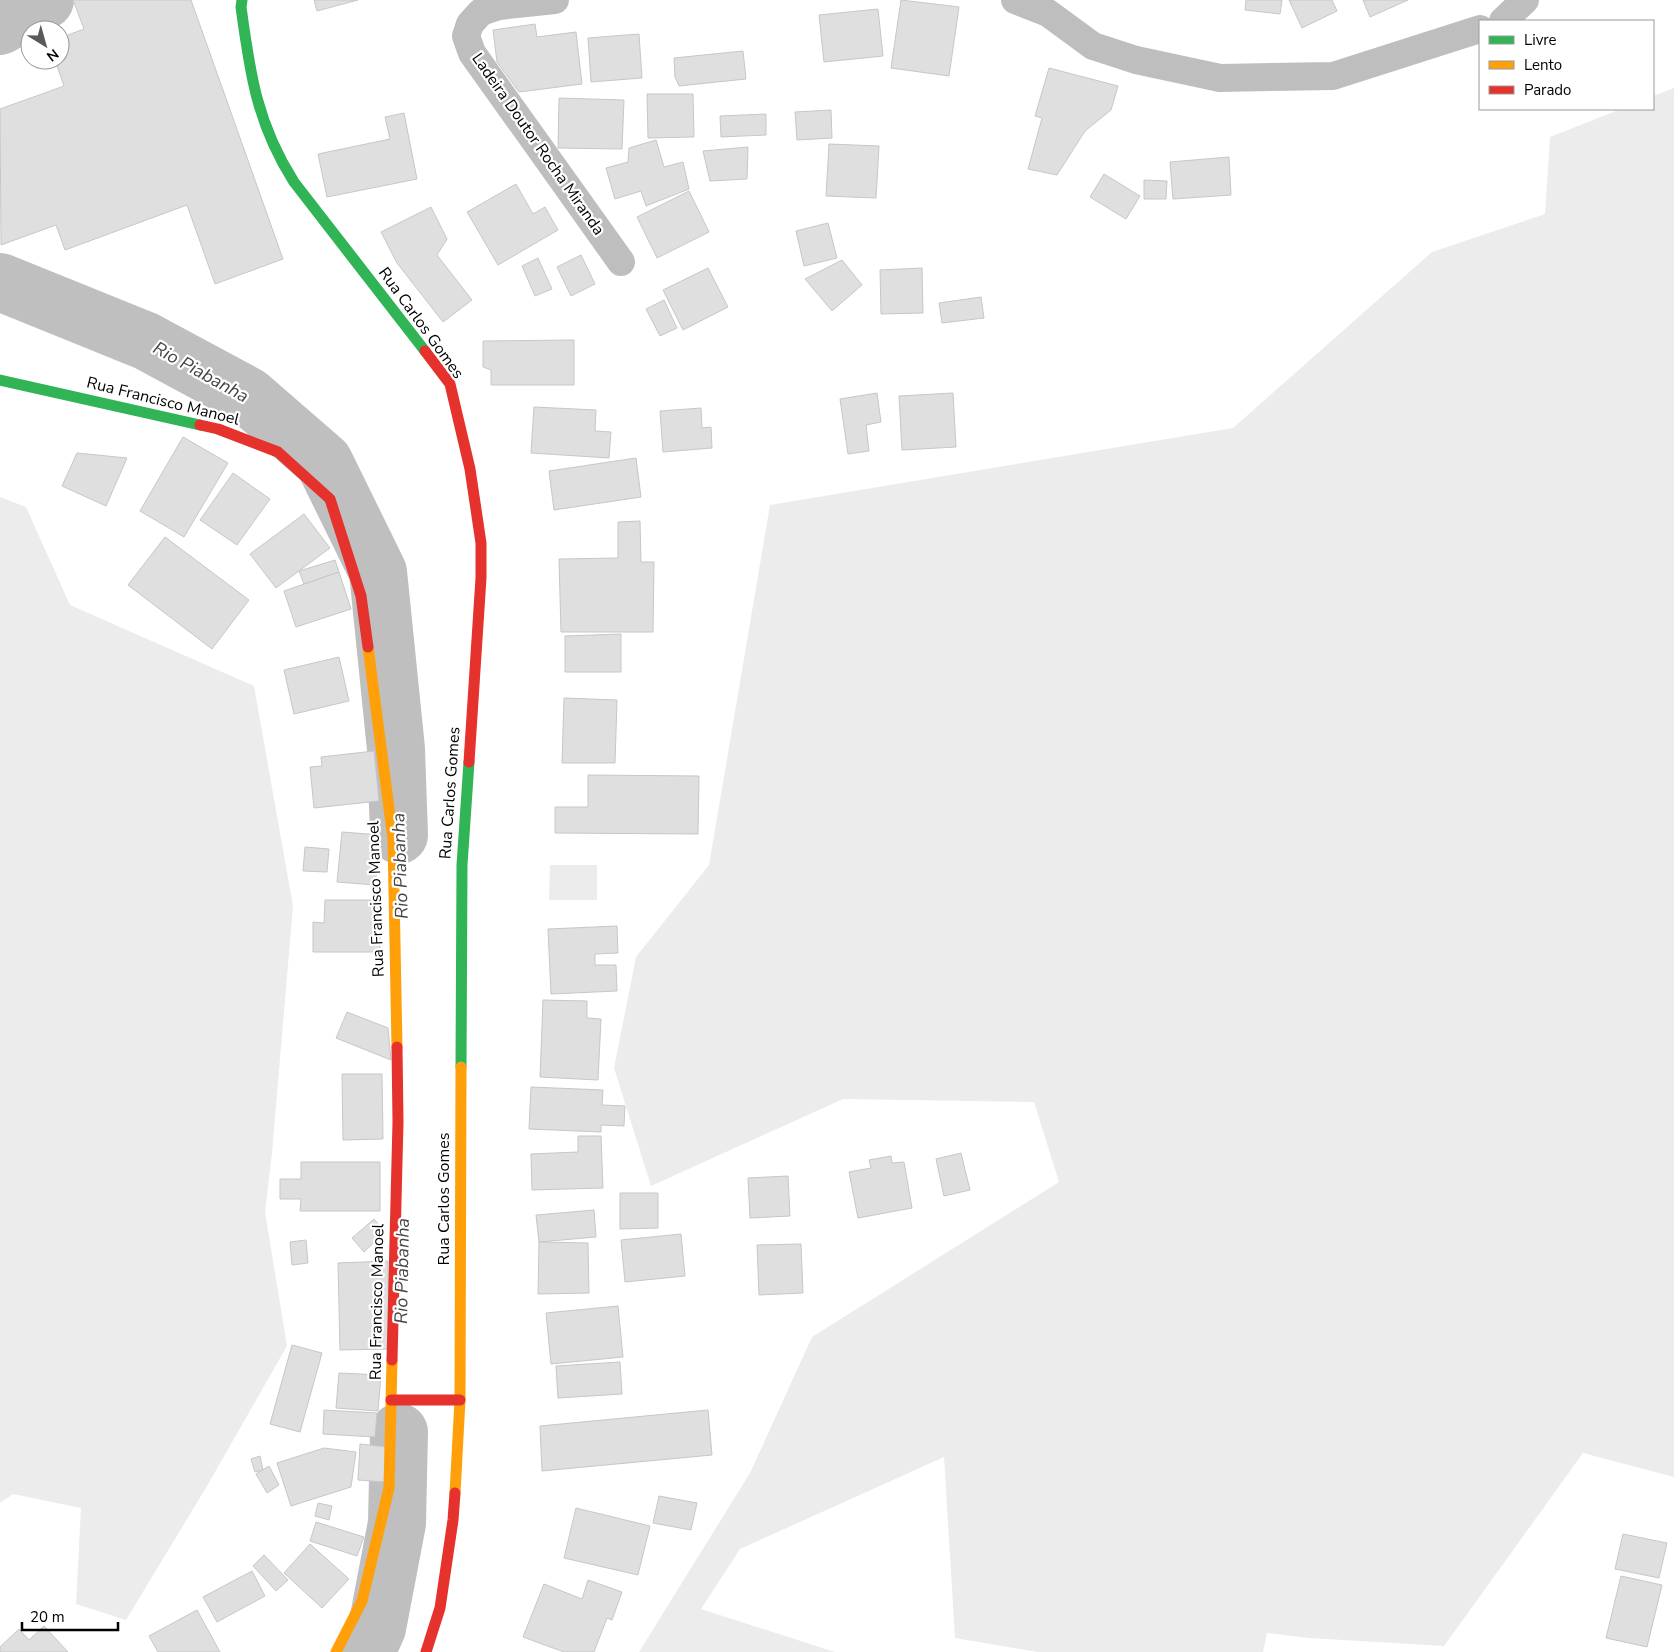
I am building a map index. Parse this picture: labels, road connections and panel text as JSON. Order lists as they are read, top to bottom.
{
  "streets": {
    "main road": ["Rua Carlos Gomes", "Rua Francisco Manoel"],
    "street": ["Ladeira Doutor Rocha Miranda"]
  },
  "water": ["Rio Piabanha"],
  "legend": ["Livre", "Lento", "Parado"],
  "scale_bar": "20 m",
  "north": "bottom right"
}
